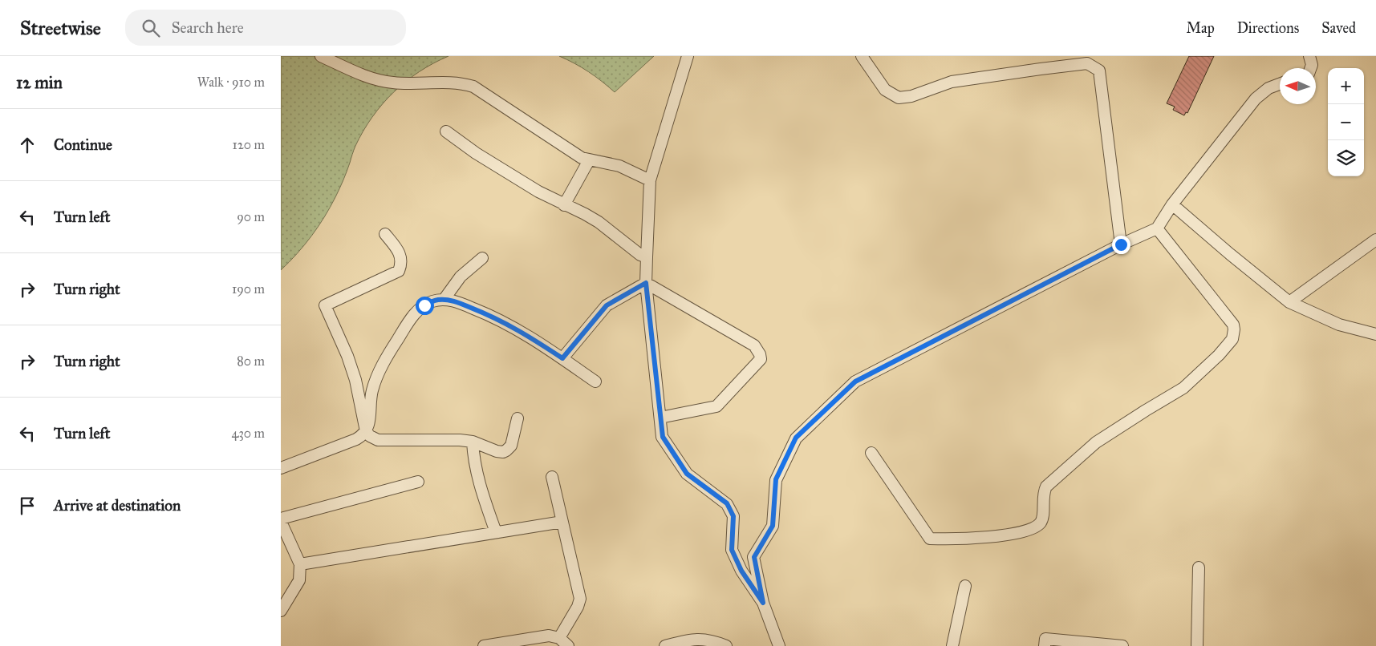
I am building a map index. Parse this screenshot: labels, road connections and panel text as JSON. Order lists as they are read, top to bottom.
{
  "north": "left",
  "page": {
    "header": "Streetwise",
    "search": "Search here",
    "nav": ["Map", "Directions", "Saved"],
    "heading": ["12 min", "Walk · 910 m"],
    "map_buttons": ["+", "−"],
    "list": [
      ["Continue", "120 m"],
      ["Turn left", "90 m"],
      ["Turn right", "190 m"],
      ["Turn right", "80 m"],
      ["Turn left", "430 m"],
      "Arrive at destination"
    ]
  }
}
